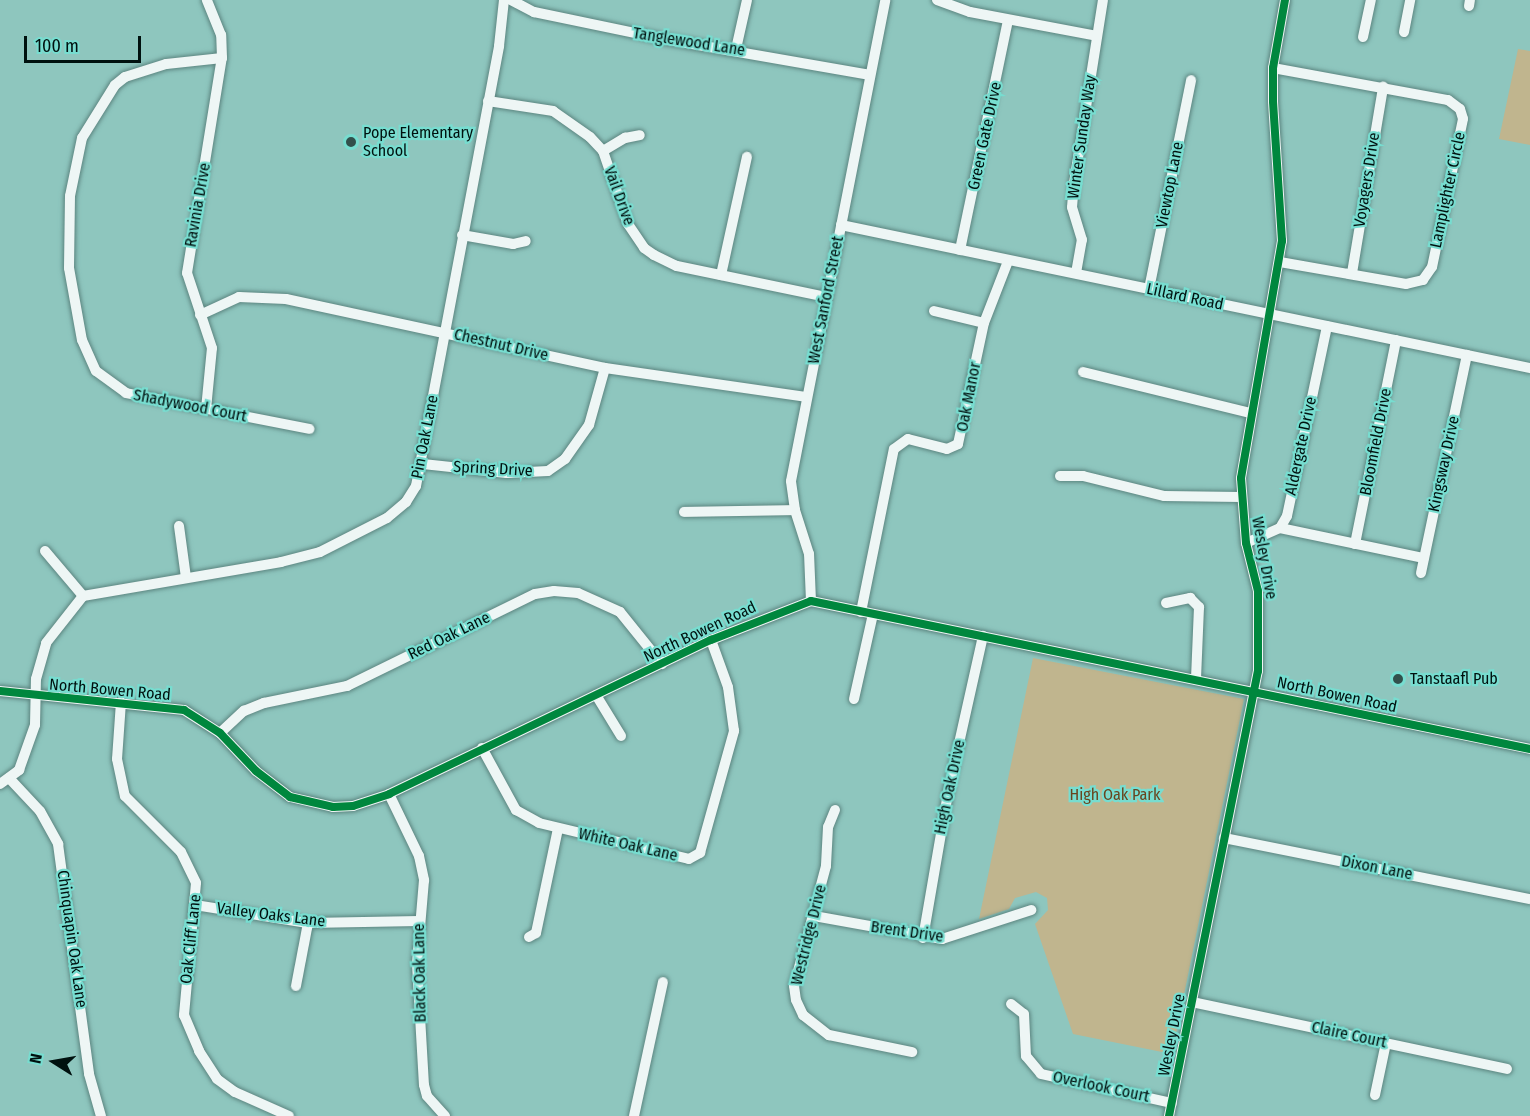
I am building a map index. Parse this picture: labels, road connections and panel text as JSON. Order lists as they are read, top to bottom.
{
  "streets": {
    "street": [
      "Tanglewood Lane",
      "Green Gate Drive",
      "Winter Sunday Way",
      "Voyagers Drive",
      "Viewtop Lane",
      "Lamplighter Circle",
      "Vail Drive",
      "Ravinia Drive",
      "Lillard Road",
      "West Sanford Street",
      "Chestnut Drive",
      "Oak Manor",
      "Shadywood Court",
      "Pin Oak Lane",
      "Bloomfield Drive",
      "Aldergate Drive",
      "Kingsway Drive",
      "Spring Drive",
      "Wesley Drive",
      "North Bowen Road",
      "Red Oak Lane",
      "High Oak Drive",
      "White Oak Lane",
      "Dixon Lane",
      "Valley Oaks Lane",
      "Brent Drive",
      "Westridge Drive",
      "Chinquapin Oak Lane",
      "Oak Cliff Lane",
      "Black Oak Lane",
      "Claire Court",
      "Overlook Court"
    ]
  },
  "crossings": [
    ["Tanglewood Lane", "West Sanford Street"],
    ["Green Gate Drive", "Lillard Road"],
    ["Winter Sunday Way", "Lillard Road"],
    ["Voyagers Drive", "Lamplighter Circle"],
    ["Viewtop Lane", "Lillard Road"],
    ["Lamplighter Circle", "Wesley Drive"],
    ["Vail Drive", "West Sanford Street"],
    ["Vail Drive", "Pin Oak Lane"],
    ["Ravinia Drive", "Chestnut Drive"],
    ["Ravinia Drive", "Shadywood Court"],
    ["Lillard Road", "West Sanford Street"],
    ["Lillard Road", "Oak Manor"],
    ["Lillard Road", "Bloomfield Drive"],
    ["Lillard Road", "Aldergate Drive"],
    ["Lillard Road", "Kingsway Drive"],
    ["Lillard Road", "Wesley Drive"],
    ["West Sanford Street", "Chestnut Drive"],
    ["West Sanford Street", "North Bowen Road"],
    ["Chestnut Drive", "Pin Oak Lane"],
    ["Chestnut Drive", "Spring Drive"],
    ["Oak Manor", "North Bowen Road"],
    ["Pin Oak Lane", "Spring Drive"],
    ["Wesley Drive", "North Bowen Road"],
    ["Wesley Drive", "Dixon Lane"],
    ["Wesley Drive", "Claire Court"],
    ["Wesley Drive", "Overlook Court"],
    ["North Bowen Road", "Red Oak Lane"],
    ["North Bowen Road", "High Oak Drive"],
    ["North Bowen Road", "White Oak Lane"],
    ["North Bowen Road", "Oak Cliff Lane"],
    ["North Bowen Road", "Black Oak Lane"],
    ["High Oak Drive", "Brent Drive"],
    ["Valley Oaks Lane", "Oak Cliff Lane"],
    ["Valley Oaks Lane", "Black Oak Lane"],
    ["Brent Drive", "Westridge Drive"]
  ],
  "parks": ["High Oak Park"],
  "places": ["Pope Elementary School", "Tanstaafl Pub"],
  "scale_bar": "100 m",
  "north": "left"
}
